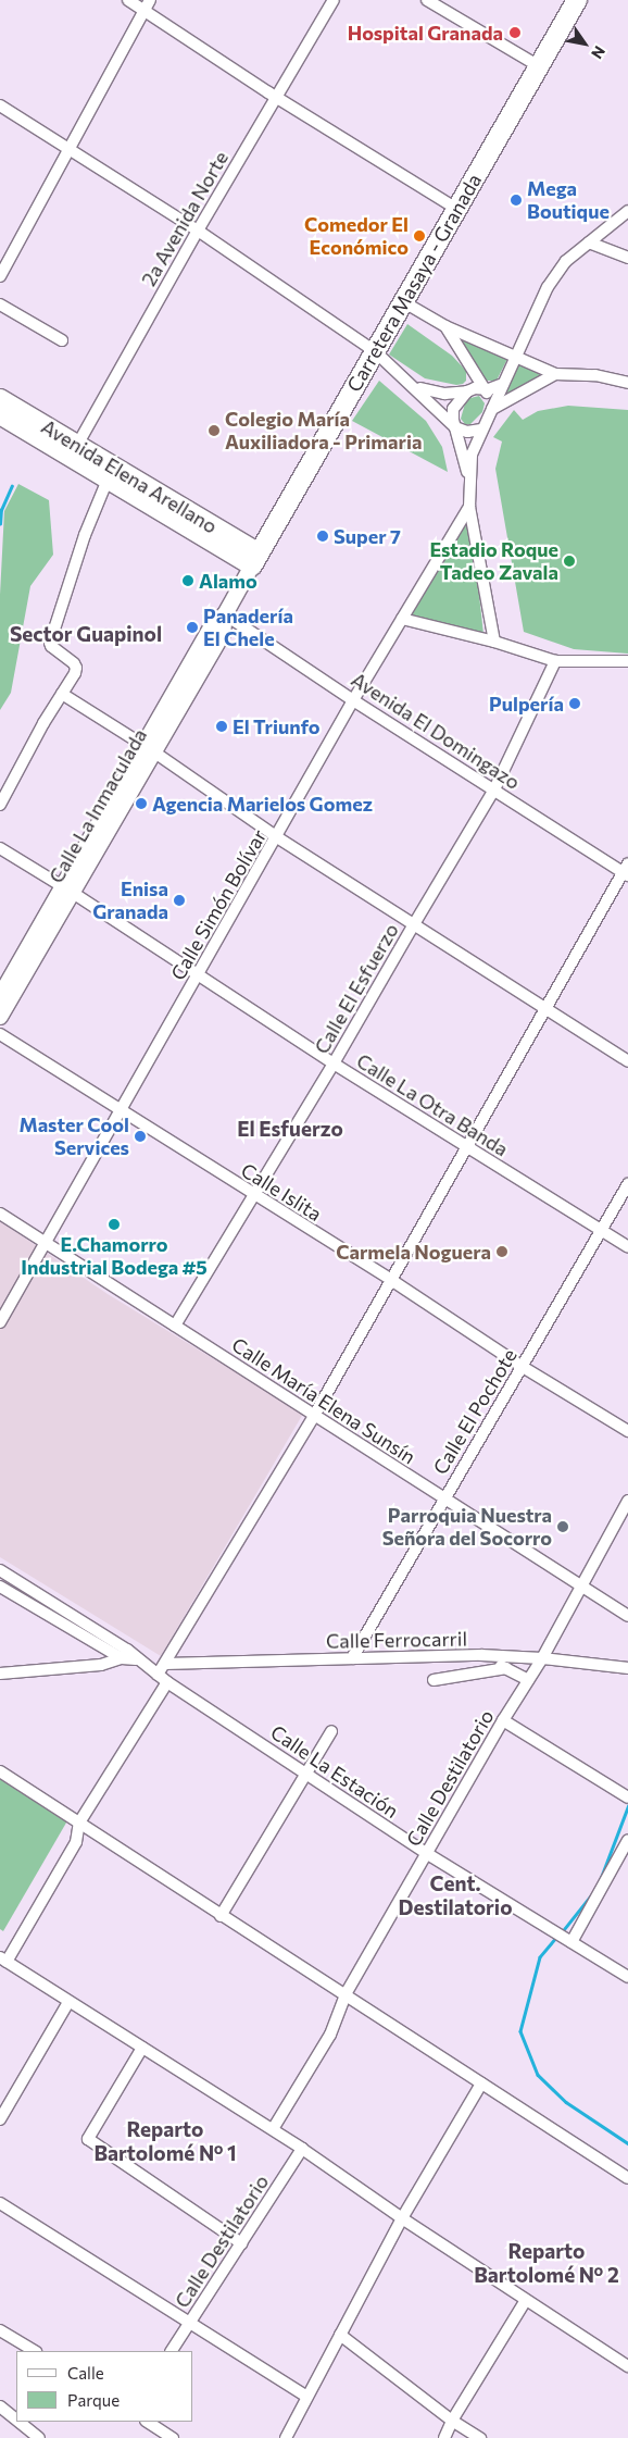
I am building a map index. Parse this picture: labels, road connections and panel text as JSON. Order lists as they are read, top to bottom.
{
  "streets": {
    "highway": ["Carretera Masaya - Granada", "Avenida Elena Arellano"],
    "main road": ["Calle La Inmaculada"],
    "street": [
      "2a Avenida Norte",
      "Avenida El Domingazo",
      "Calle Simón Bolívar",
      "Calle El Esfuerzo",
      "Calle La Otra Banda",
      "Calle Islita",
      "Calle María Elena Sunsín",
      "Calle El Pochote",
      "Calle Ferrocarril",
      "Calle La Estación",
      "Calle Destilatorio"
    ]
  },
  "crossings": [
    ["2a Avenida Norte", "Avenida Elena Arellano"],
    ["Carretera Masaya - Granada", "Avenida Elena Arellano"],
    ["Carretera Masaya - Granada", "Calle La Inmaculada"],
    ["Avenida Elena Arellano", "Calle La Inmaculada"],
    ["Avenida El Domingazo", "Calle La Inmaculada"],
    ["Avenida El Domingazo", "Calle Simón Bolívar"],
    ["Avenida El Domingazo", "Calle El Esfuerzo"],
    ["Calle La Inmaculada", "Calle La Otra Banda"],
    ["Calle Simón Bolívar", "Calle La Otra Banda"],
    ["Calle Simón Bolívar", "Calle Islita"],
    ["Calle Simón Bolívar", "Calle María Elena Sunsín"],
    ["Calle El Esfuerzo", "Calle La Otra Banda"],
    ["Calle El Esfuerzo", "Calle Islita"],
    ["Calle El Esfuerzo", "Calle María Elena Sunsín"],
    ["Calle La Otra Banda", "Calle El Pochote"],
    ["Calle Islita", "Calle El Pochote"],
    ["Calle María Elena Sunsín", "Calle El Pochote"],
    ["Calle María Elena Sunsín", "Calle Destilatorio"],
    ["Calle El Pochote", "Calle Ferrocarril"],
    ["Calle Ferrocarril", "Calle Destilatorio"],
    ["Calle La Estación", "Calle Destilatorio"]
  ],
  "districts": [
    "Sector Guapinol",
    "El Esfuerzo",
    "Cent. Destilatorio",
    "Reparto Bartolomé Nº 1",
    "Reparto Bartolomé Nº 2"
  ],
  "places": [
    "Hospital Granada",
    "Mega Boutique",
    "Comedor El Económico",
    "Colegio María Auxiliadora - Primaria",
    "Super 7",
    "Estadio Roque Tadeo Zavala",
    "Alamo",
    "Panadería El Chele",
    "Pulpería",
    "El Triunfo",
    "Agencia Marielos Gomez",
    "Enisa Granada",
    "Master Cool Services",
    "E.Chamorro Industrial Bodega #5",
    "Carmela Noguera",
    "Parroquia Nuestra Señora del Socorro"
  ],
  "legend": ["Calle", "Parque"],
  "north": "bottom right"
}
